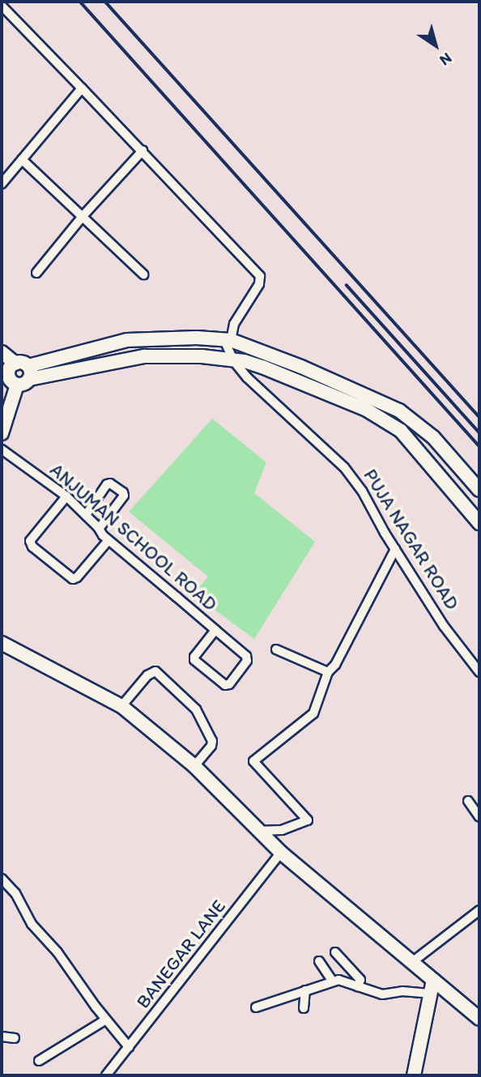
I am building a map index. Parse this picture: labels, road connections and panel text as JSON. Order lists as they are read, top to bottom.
{
  "streets": {
    "street": ["ANJUMAN SCHOOL ROAD", "PUJA NAGAR ROAD", "BANEGAR LANE"]
  },
  "north": "bottom right"
}
